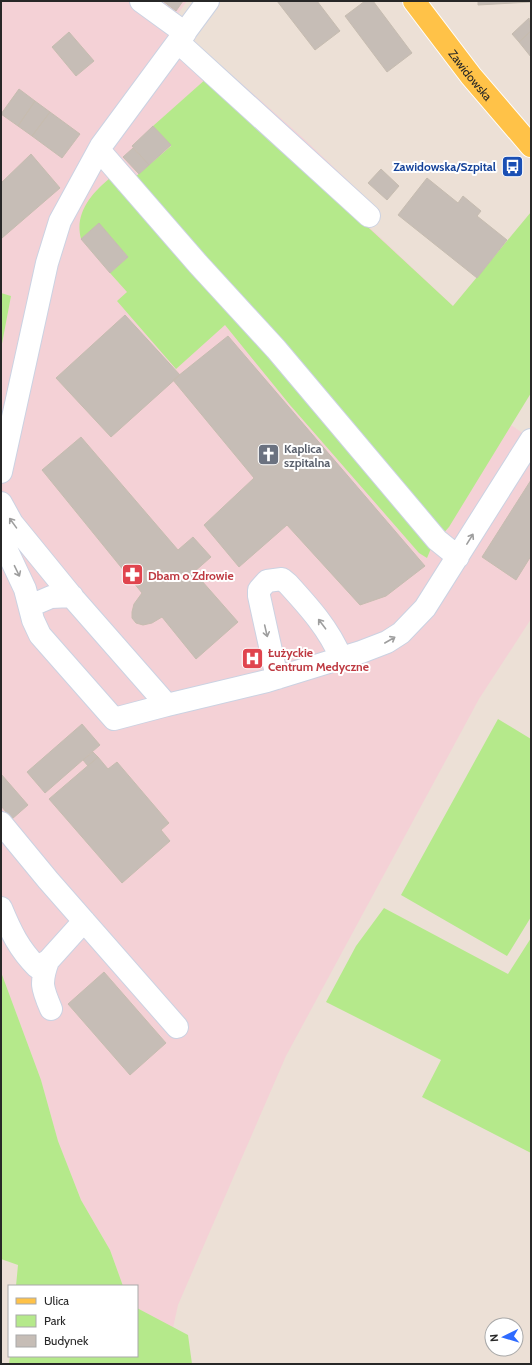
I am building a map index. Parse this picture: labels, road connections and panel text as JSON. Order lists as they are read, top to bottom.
{
  "streets": {
    "main road": ["Zawidowska"]
  },
  "places": {
    "bus stop": ["Zawidowska/Szpital"],
    "church": ["Kaplica szpitalna"],
    "pharmacy": ["Dbam o Zdrowie"],
    "hospital": ["Łużyckie Centrum Medyczne"]
  },
  "legend": ["Ulica", "Park", "Budynek"],
  "north": "left"
}
